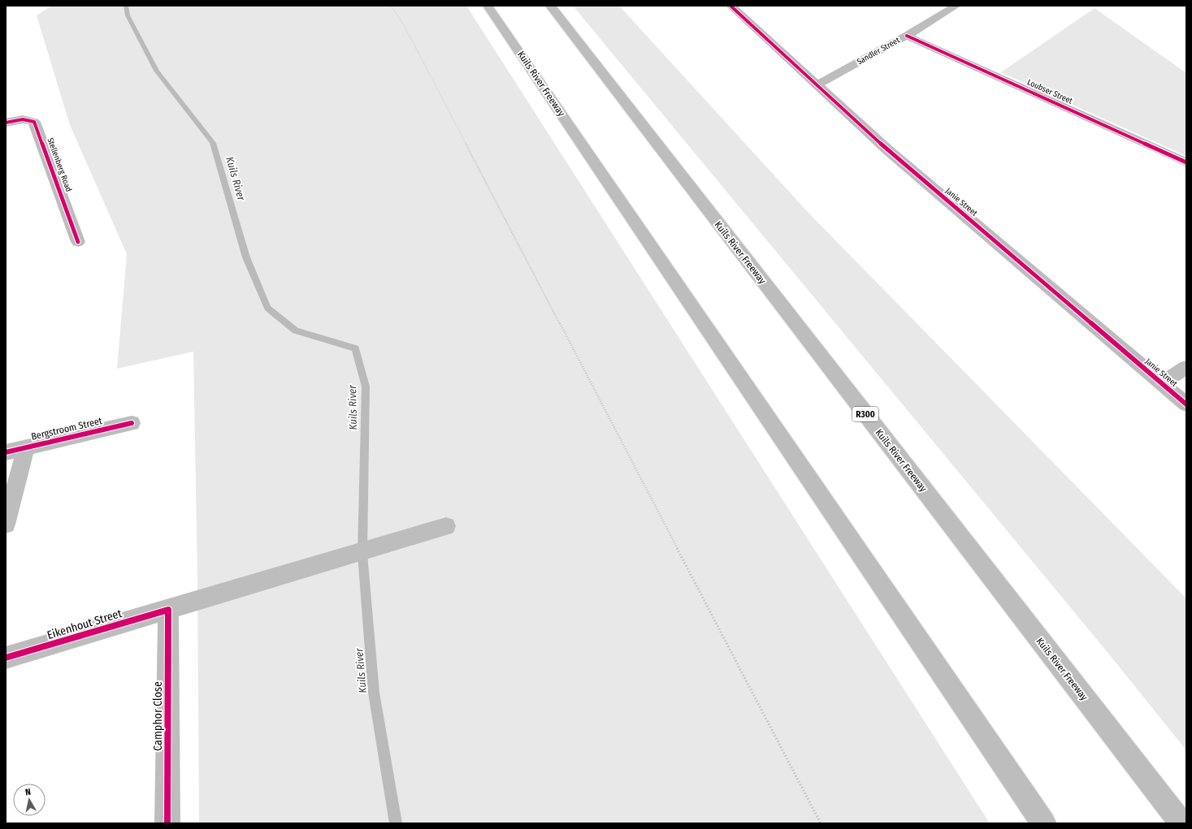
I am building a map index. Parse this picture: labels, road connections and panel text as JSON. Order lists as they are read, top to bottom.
{
  "streets": {
    "main road": [
      "Sandler Street",
      "Kuils River Freeway",
      "Loubser Street",
      "Stellenberg Road",
      "Janie Street",
      "R300",
      "Bergstroom Street",
      "Eikenhout Street",
      "Camphor Close"
    ]
  },
  "crossings": [
    ["Sandler Street", "Loubser Street"],
    ["Sandler Street", "Janie Street"],
    ["Eikenhout Street", "Camphor Close"]
  ],
  "water": ["Kuils River"],
  "north": "top"
}
